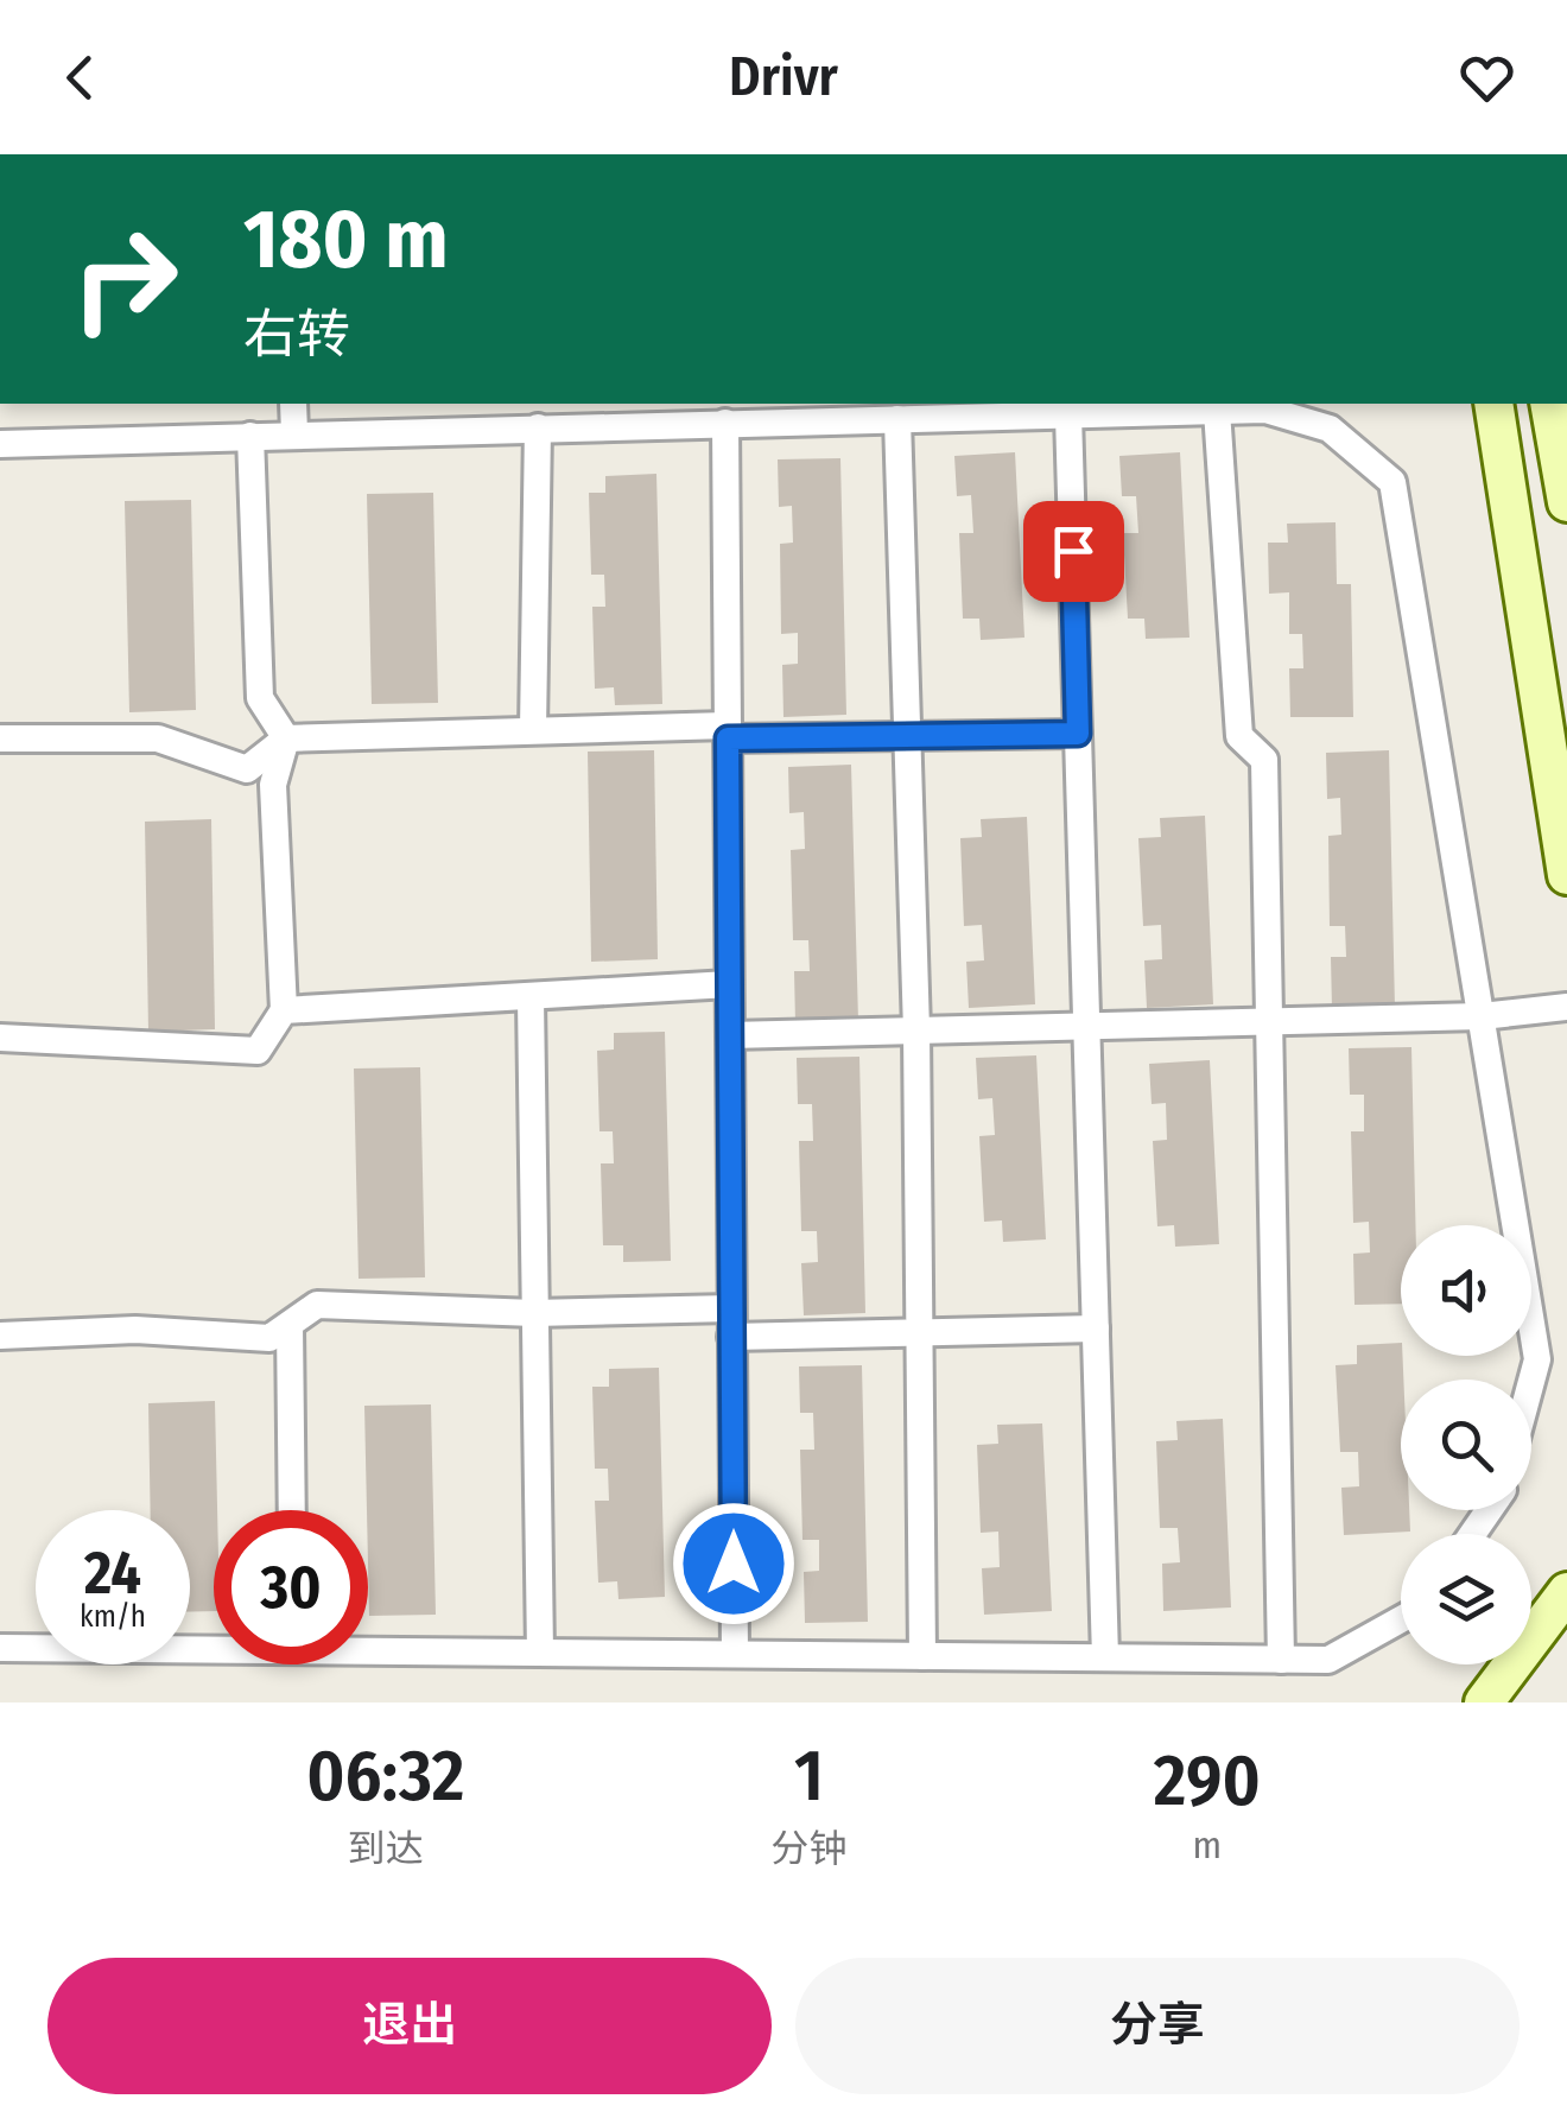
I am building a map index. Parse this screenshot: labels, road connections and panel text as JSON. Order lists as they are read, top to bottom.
{
  "page": {
    "header": "Drivr",
    "turn": ["180 m", "右转"],
    "speed": "24 km/h",
    "limit": "30",
    "eta": [
      "06:32",
      "到达",
      "1",
      "分钟",
      "290",
      "m"
    ],
    "buttons": ["退出", "分享"]
  }
}
